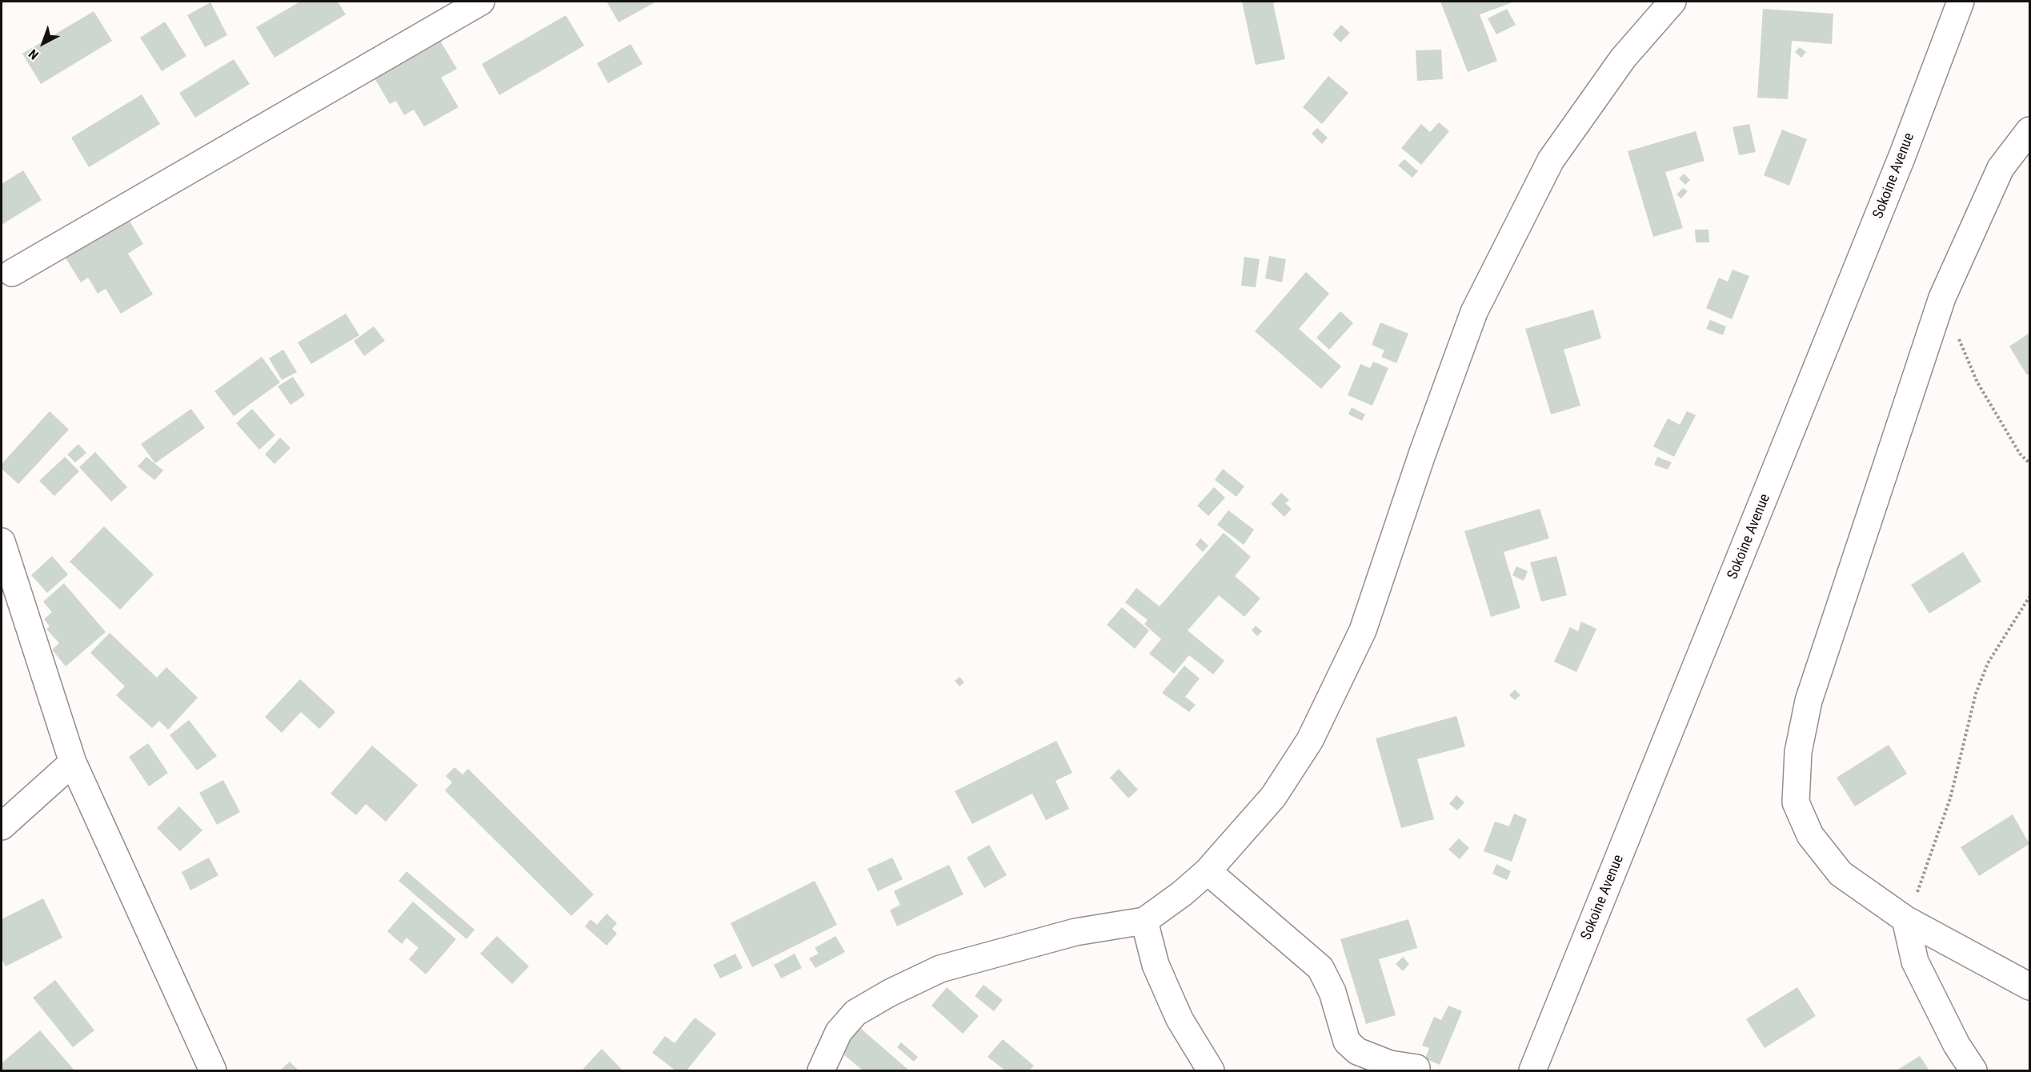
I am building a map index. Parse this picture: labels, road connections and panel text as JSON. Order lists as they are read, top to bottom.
{
  "streets": {
    "street": ["Sokoine Avenue"]
  },
  "north": "bottom left"
}
